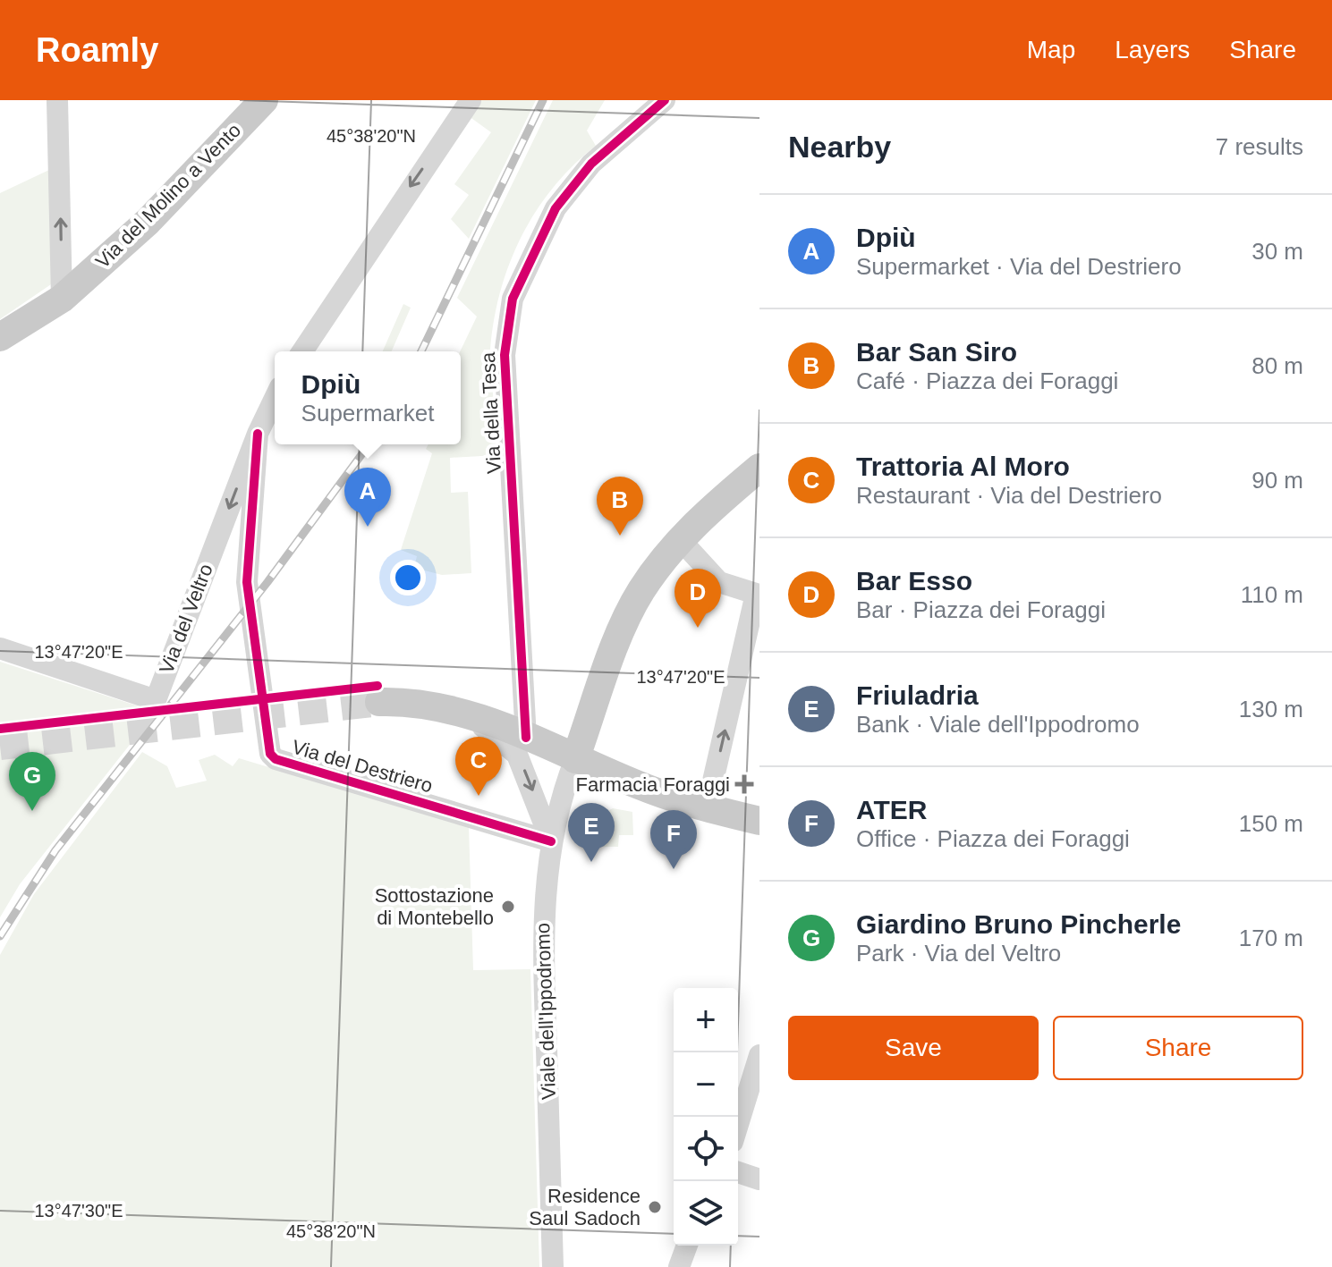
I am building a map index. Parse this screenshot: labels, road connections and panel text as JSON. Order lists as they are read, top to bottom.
{
  "streets": {
    "main road": ["Via del Molino a Vento"],
    "street": [
      "Via della Tesa",
      "Via del Veltro",
      "Via del Destriero",
      "Viale dell'Ippodromo"
    ]
  },
  "crossings": [
    ["Via del Veltro", "Via del Destriero"],
    ["Via del Destriero", "Viale dell'Ippodromo"]
  ],
  "places": {
    "health": ["Farmacia Foraggi"],
    "other": ["Sottostazione di Montebello", "Residence Saul Sadoch"]
  },
  "page": {
    "header": "Roamly",
    "nav": ["Map", "Layers", "Share"],
    "heading": ["Nearby", "7 results"],
    "list": [
      {
        "mark": "A",
        "name": "Dpiù",
        "note": "Supermarket · Via del Destriero",
        "value": "30 m"
      },
      {
        "mark": "B",
        "name": "Bar San Siro",
        "note": "Café · Piazza dei Foraggi",
        "value": "80 m"
      },
      {
        "mark": "C",
        "name": "Trattoria Al Moro",
        "note": "Restaurant · Via del Destriero",
        "value": "90 m"
      },
      {
        "mark": "D",
        "name": "Bar Esso",
        "note": "Bar · Piazza dei Foraggi",
        "value": "110 m"
      },
      {
        "mark": "E",
        "name": "Friuladria",
        "note": "Bank · Viale dell'Ippodromo",
        "value": "130 m"
      },
      {
        "mark": "F",
        "name": "ATER",
        "note": "Office · Piazza dei Foraggi",
        "value": "150 m"
      },
      {
        "mark": "G",
        "name": "Giardino Bruno Pincherle",
        "note": "Park · Via del Veltro",
        "value": "170 m"
      }
    ],
    "popup": ["Dpiù", "Supermarket"],
    "pins": [
      "A",
      "B",
      "D",
      "C",
      "G",
      "E",
      "F"
    ],
    "map_buttons": ["+", "−"],
    "buttons": ["Save", "Share"]
  },
  "coordinates": ["45°38'20\"N", "13°47'20\"E", "13°47'30\"E"]
}
